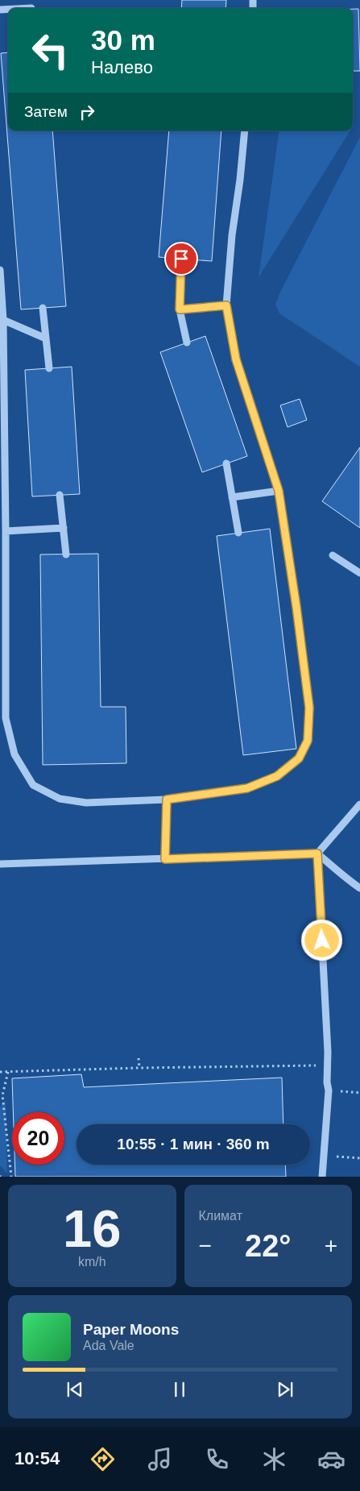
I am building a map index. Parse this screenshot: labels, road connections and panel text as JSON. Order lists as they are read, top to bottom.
{
  "page": {
    "turn": ["30 m", "Налево"],
    "then": "Затем",
    "limit": "20",
    "trip": "10:55 · 1 мин · 360 m",
    "tile": [
      ["16", "km/h"],
      "Климат"
    ],
    "heat": ["−", "22°", "+"],
    "song": ["Paper Moons", "Ada Vale"],
    "tabs": "10:54"
  }
}
